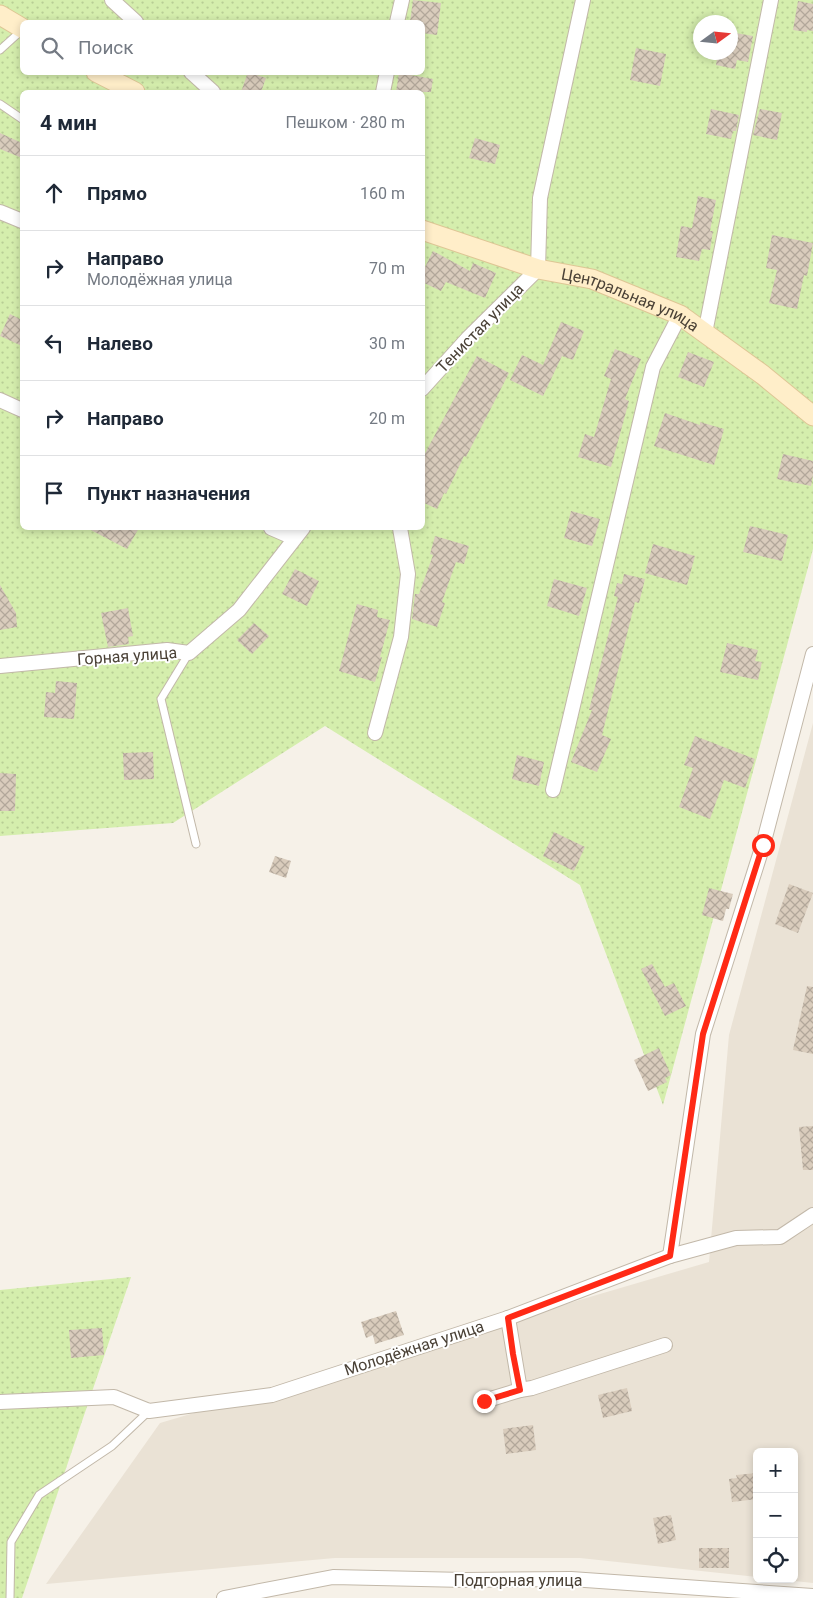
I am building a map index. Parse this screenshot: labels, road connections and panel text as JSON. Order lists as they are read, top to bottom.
{
  "streets": {
    "main road": ["Центральная улица"],
    "street": [
      "Тенистая улица",
      "Горная улица",
      "Молодёжная улица",
      "Подгорная улица"
    ]
  },
  "crossings": [
    ["Центральная улица", "Тенистая улица"]
  ],
  "north": "right",
  "page": {
    "search": "Поиск",
    "heading": ["4 мин", "Пешком · 280 m"],
    "list": [
      ["Прямо", "160 m"],
      ["Направо", "Молодёжная улица", "70 m"],
      ["Налево", "30 m"],
      ["Направо", "20 m"],
      "Пункт назначения"
    ],
    "map_buttons": ["+", "−"]
  }
}
